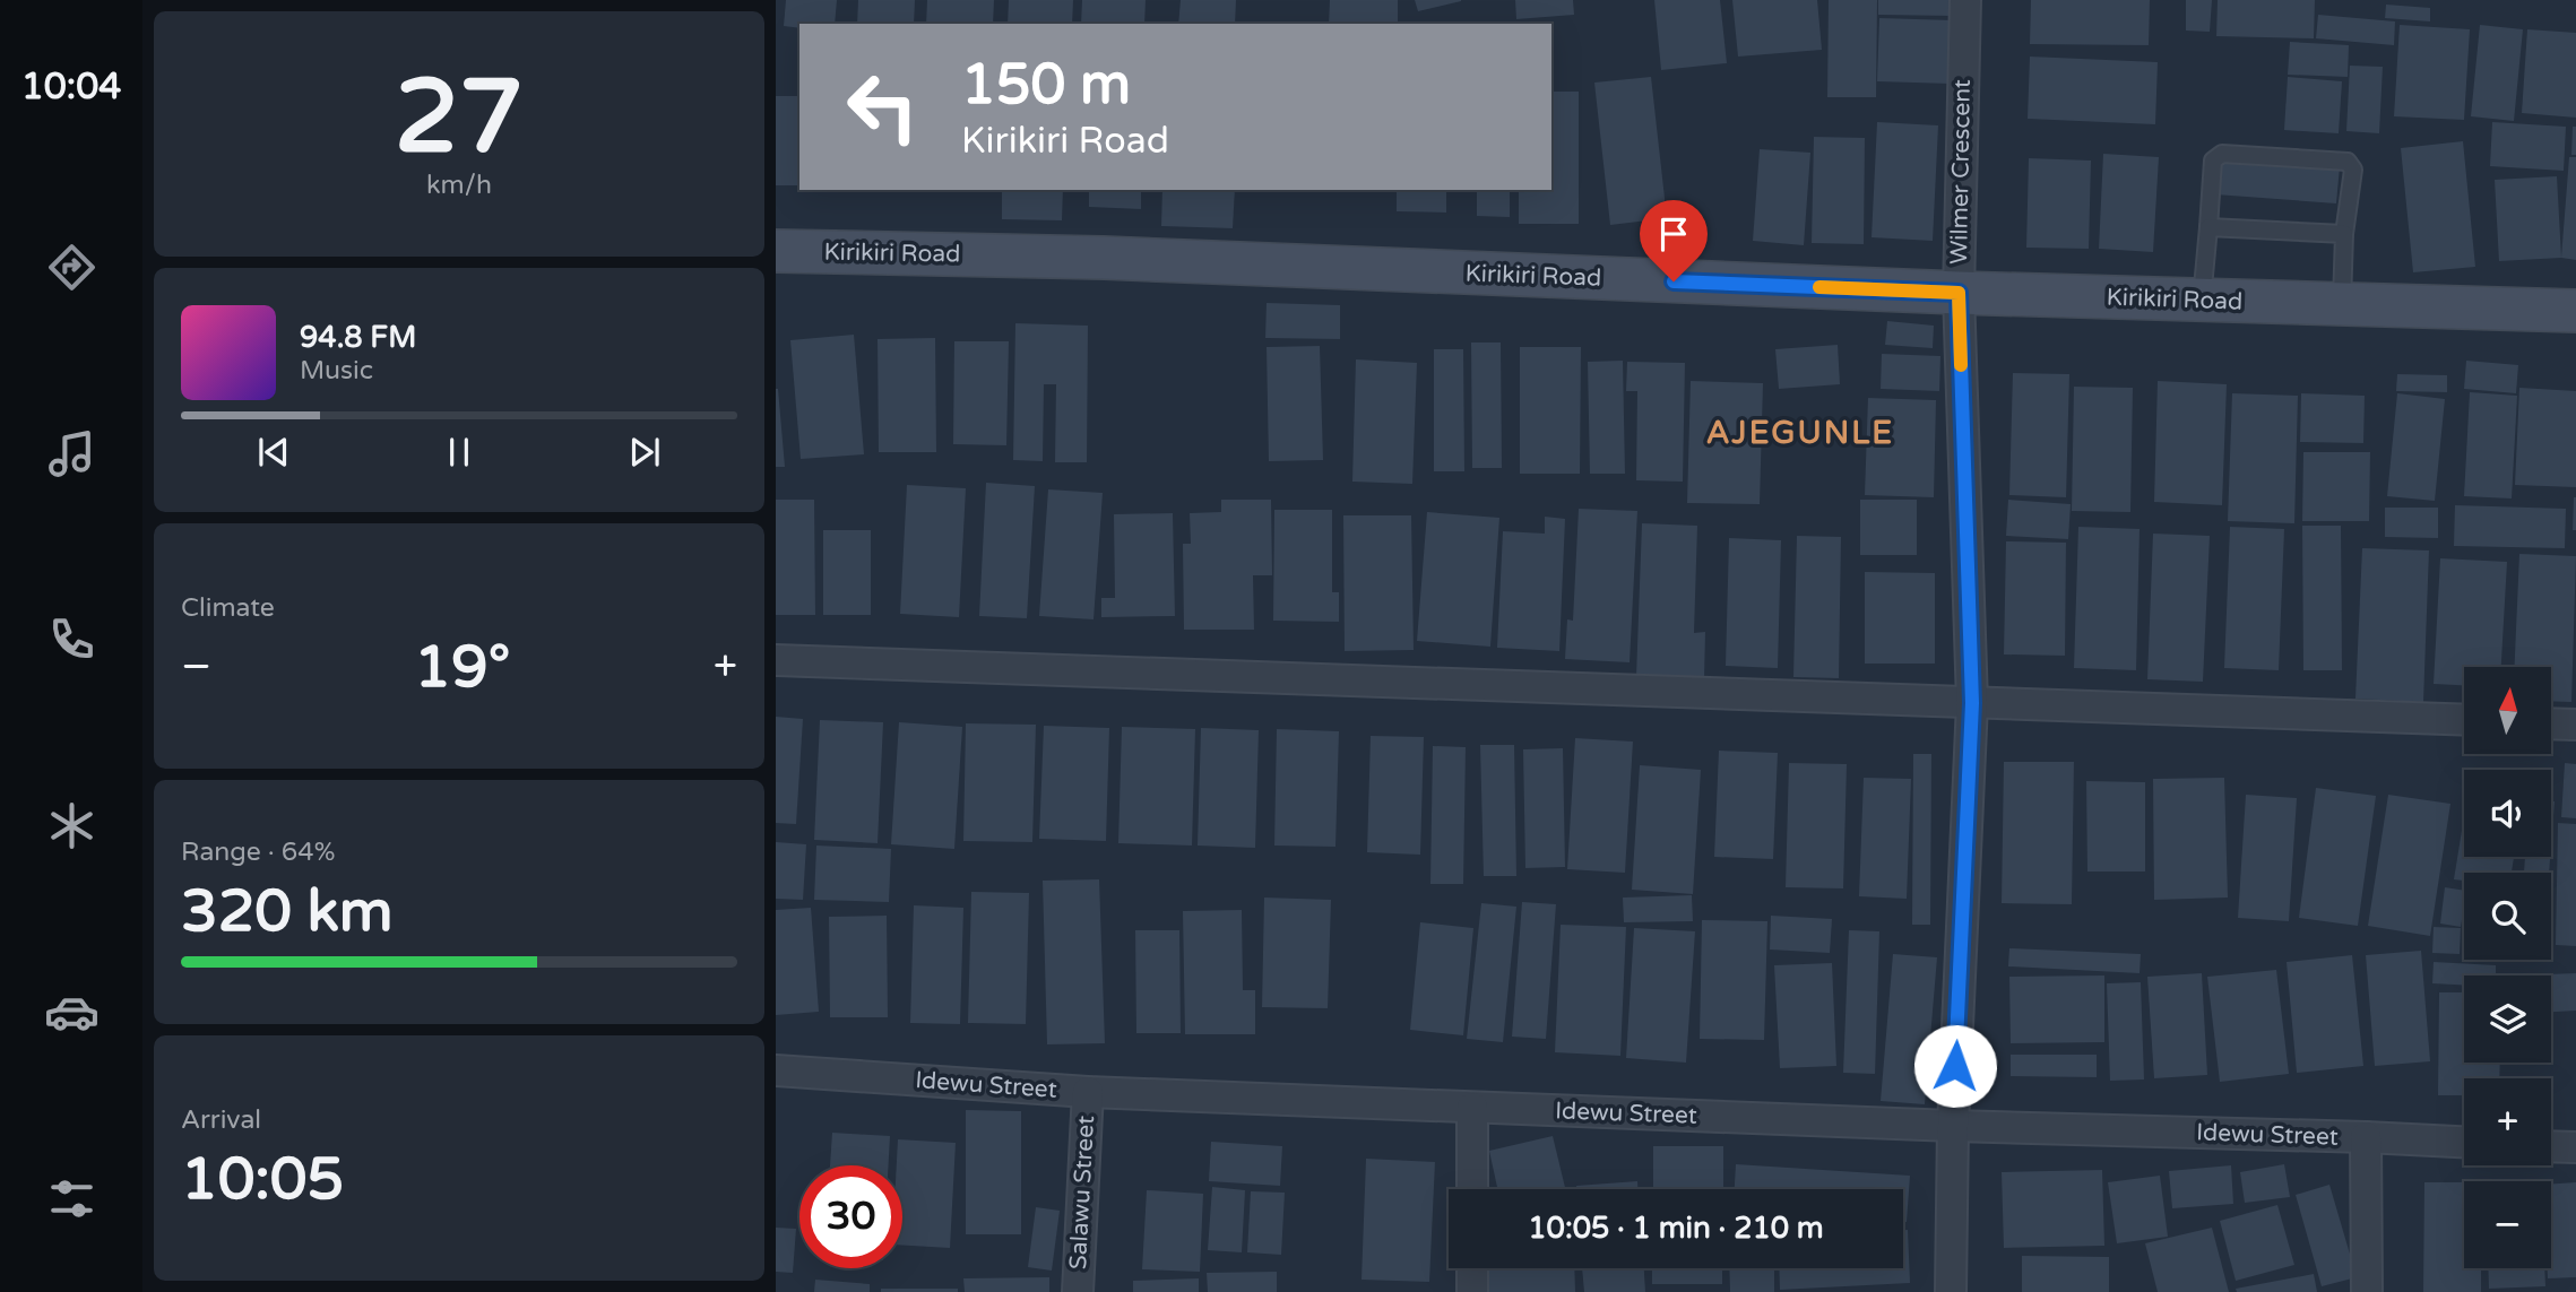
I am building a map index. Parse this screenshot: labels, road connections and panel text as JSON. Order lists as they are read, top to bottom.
{
  "streets": {
    "main road": ["Kirikiri Road"],
    "street": ["Wilmer Crescent", "Idewu Street", "Salawu Street"]
  },
  "crossings": [
    ["Wilmer Crescent", "Kirikiri Road"],
    ["Wilmer Crescent", "Idewu Street"],
    ["Idewu Street", "Salawu Street"]
  ],
  "districts": ["AJEGUNLE"],
  "north": "top",
  "page": {
    "tabs": "10:04",
    "tile": [
      ["27", "km/h"],
      "Climate",
      ["Range · 64%", "320 km"],
      ["Arrival", "10:05"]
    ],
    "turn": ["150 m", "Kirikiri Road"],
    "song": ["94.8 FM", "Music"],
    "heat": ["−", "19°", "+"],
    "map_buttons": ["+", "−"],
    "limit": "30",
    "trip": "10:05 · 1 min · 210 m"
  }
}
